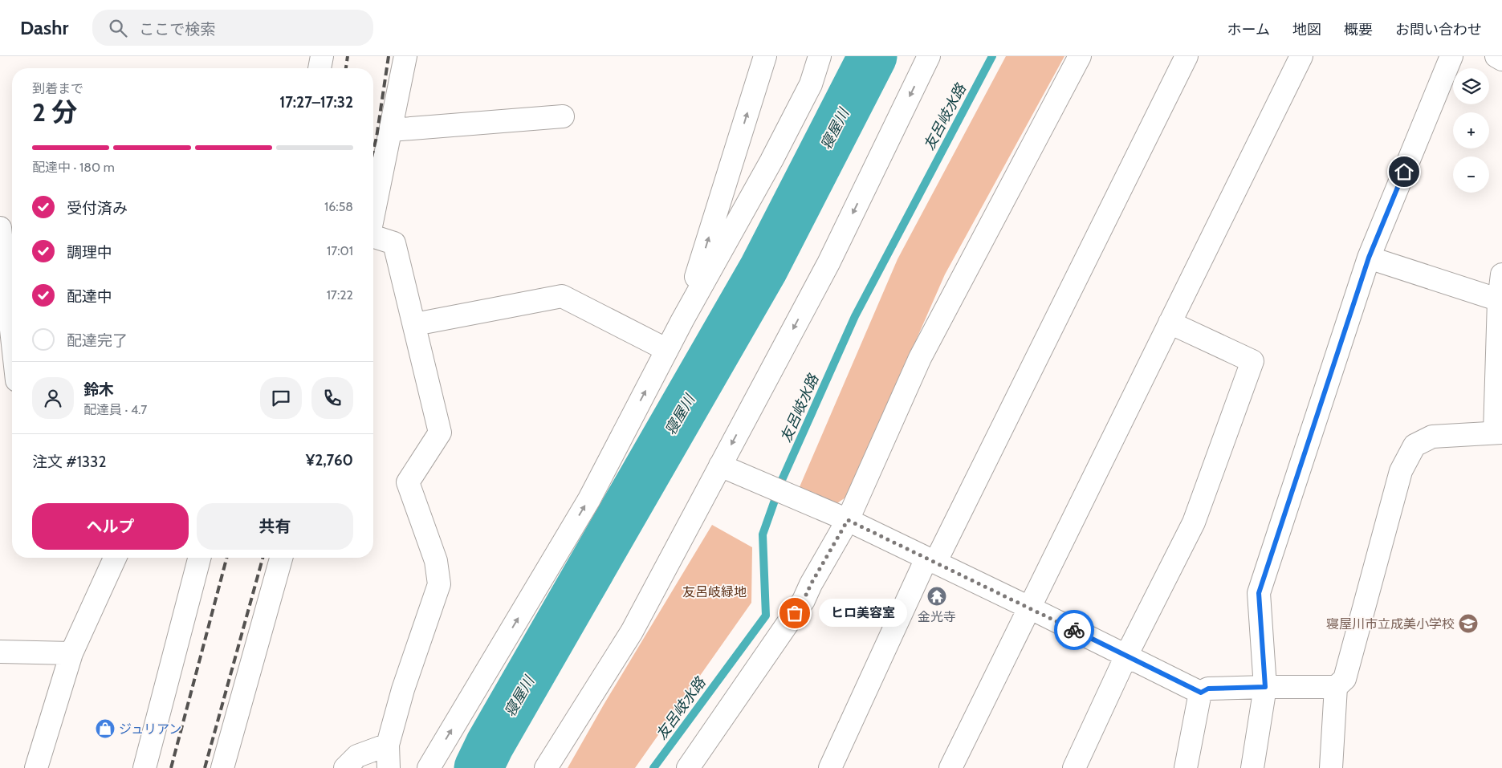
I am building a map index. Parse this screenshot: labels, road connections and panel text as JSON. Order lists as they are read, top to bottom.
{
  "water": ["友呂岐水路", "寝屋川"],
  "parks": ["友呂岐緑地"],
  "places": {
    "temple": ["金光寺"],
    "other": ["ヒロ美容室"],
    "school or university": ["寝屋川市立成美小学校"],
    "shop": ["ジュリアン"]
  },
  "page": {
    "header": "Dashr",
    "search": "ここで検索",
    "nav": [
      "ホーム",
      "地図",
      "概要",
      "お問い合わせ"
    ],
    "map_buttons": ["+", "−"],
    "heading": ["2 分", "到着まで", "17:27–17:32"],
    "panel": [
      "鈴木",
      "配達員 · 4.7",
      "注文 #1332",
      "¥2,760"
    ],
    "bar": "配達中 · 180 m",
    "list": [
      ["受付済み", "16:58"],
      ["調理中", "17:01"],
      ["配達中", "17:22"],
      "配達完了"
    ],
    "buttons": ["ヘルプ", "共有"],
    "bubble": "ヒロ美容室"
  }
}
